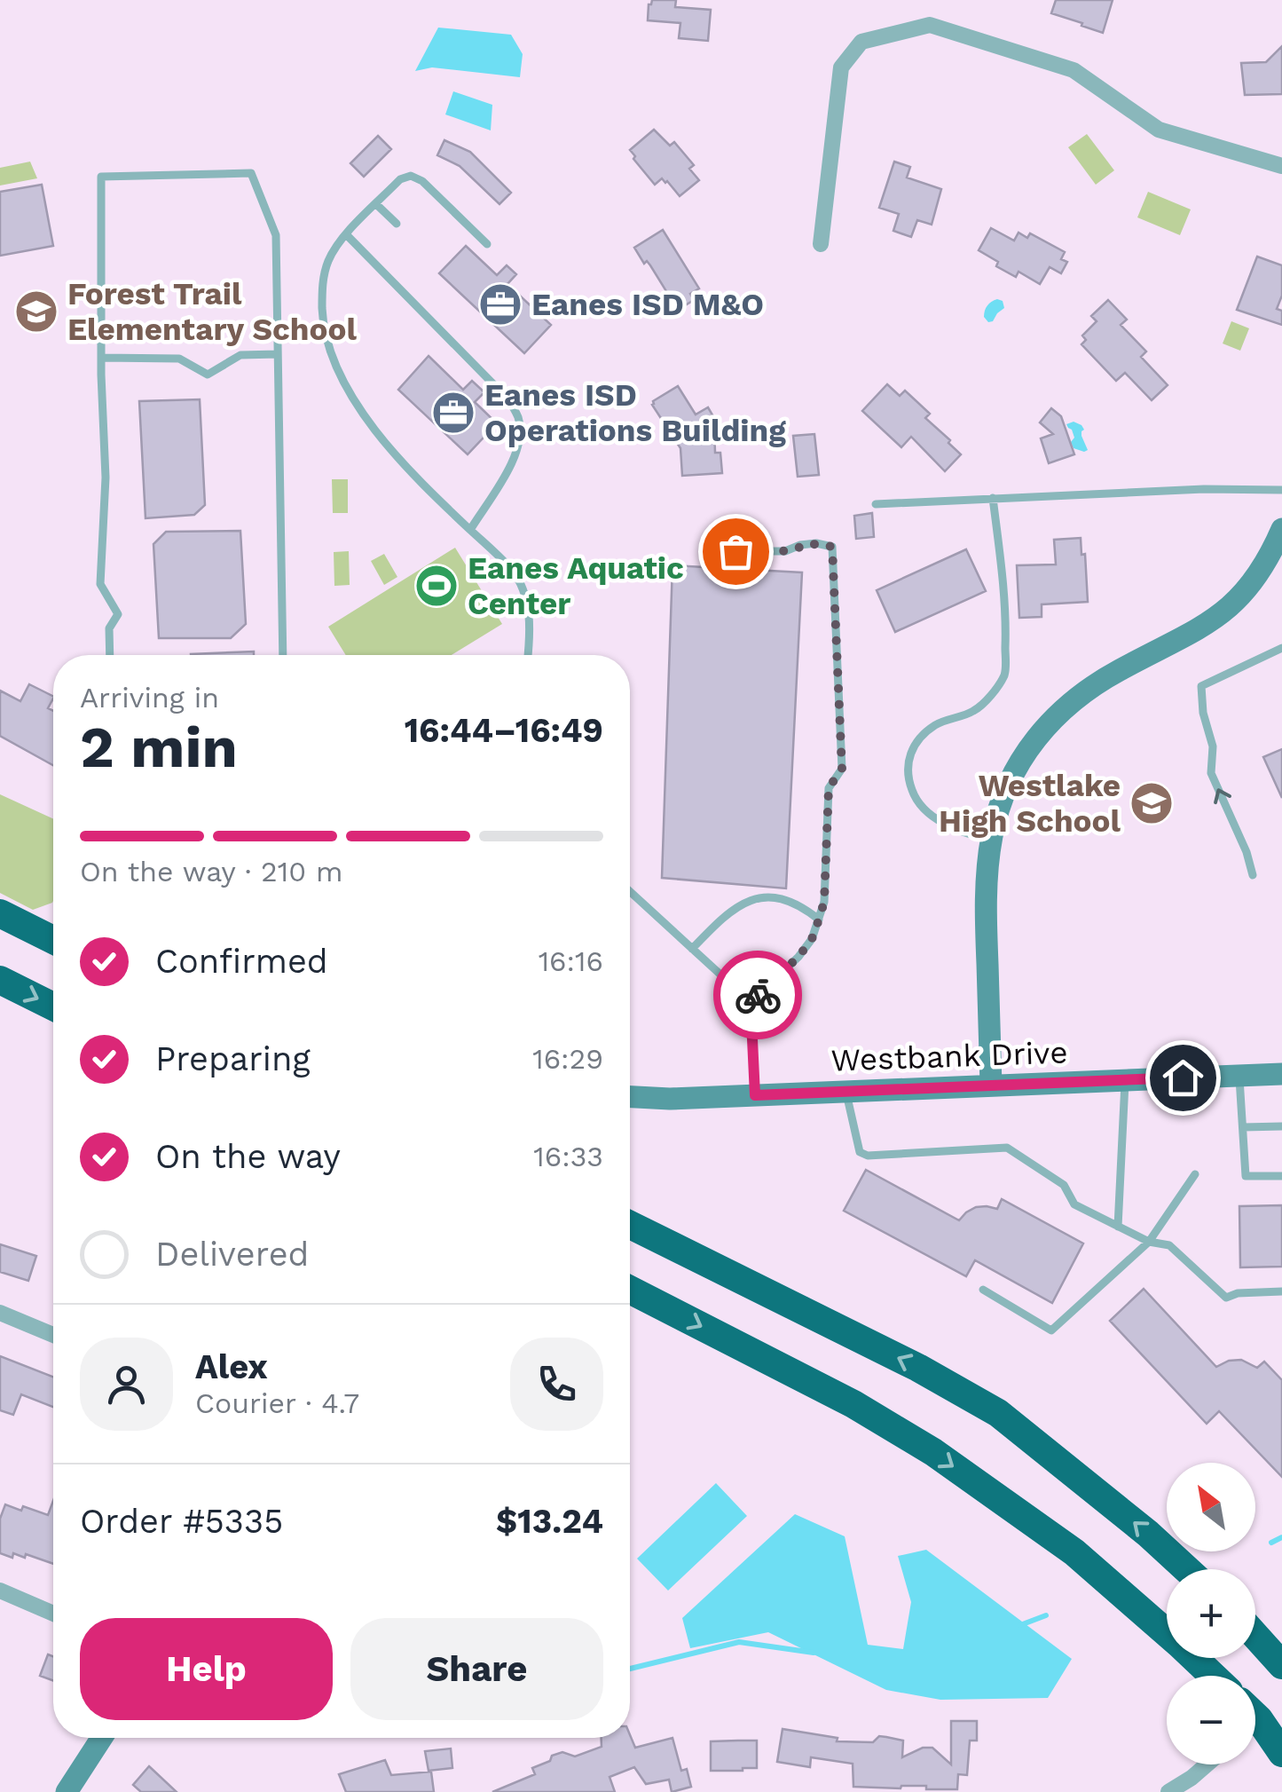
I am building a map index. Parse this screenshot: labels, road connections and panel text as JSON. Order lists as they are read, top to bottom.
{
  "streets": {
    "street": ["Westbank Drive"]
  },
  "places": {
    "office": ["Eanes ISD M&O", "Eanes ISD Operations Building"],
    "school or university": ["Forest Trail Elementary School", "Westlake High School"],
    "sports": ["Eanes Aquatic Center"]
  },
  "north": "top left",
  "page": {
    "heading": ["2 min", "Arriving in", "16:44–16:49"],
    "panel": [
      "Alex",
      "Courier · 4.7",
      "Order #5335",
      "$13.24"
    ],
    "bar": "On the way · 210 m",
    "list": [
      ["Confirmed", "16:16"],
      ["Preparing", "16:29"],
      ["On the way", "16:33"],
      "Delivered"
    ],
    "map_buttons": ["+", "−"],
    "buttons": ["Help", "Share"]
  }
}
